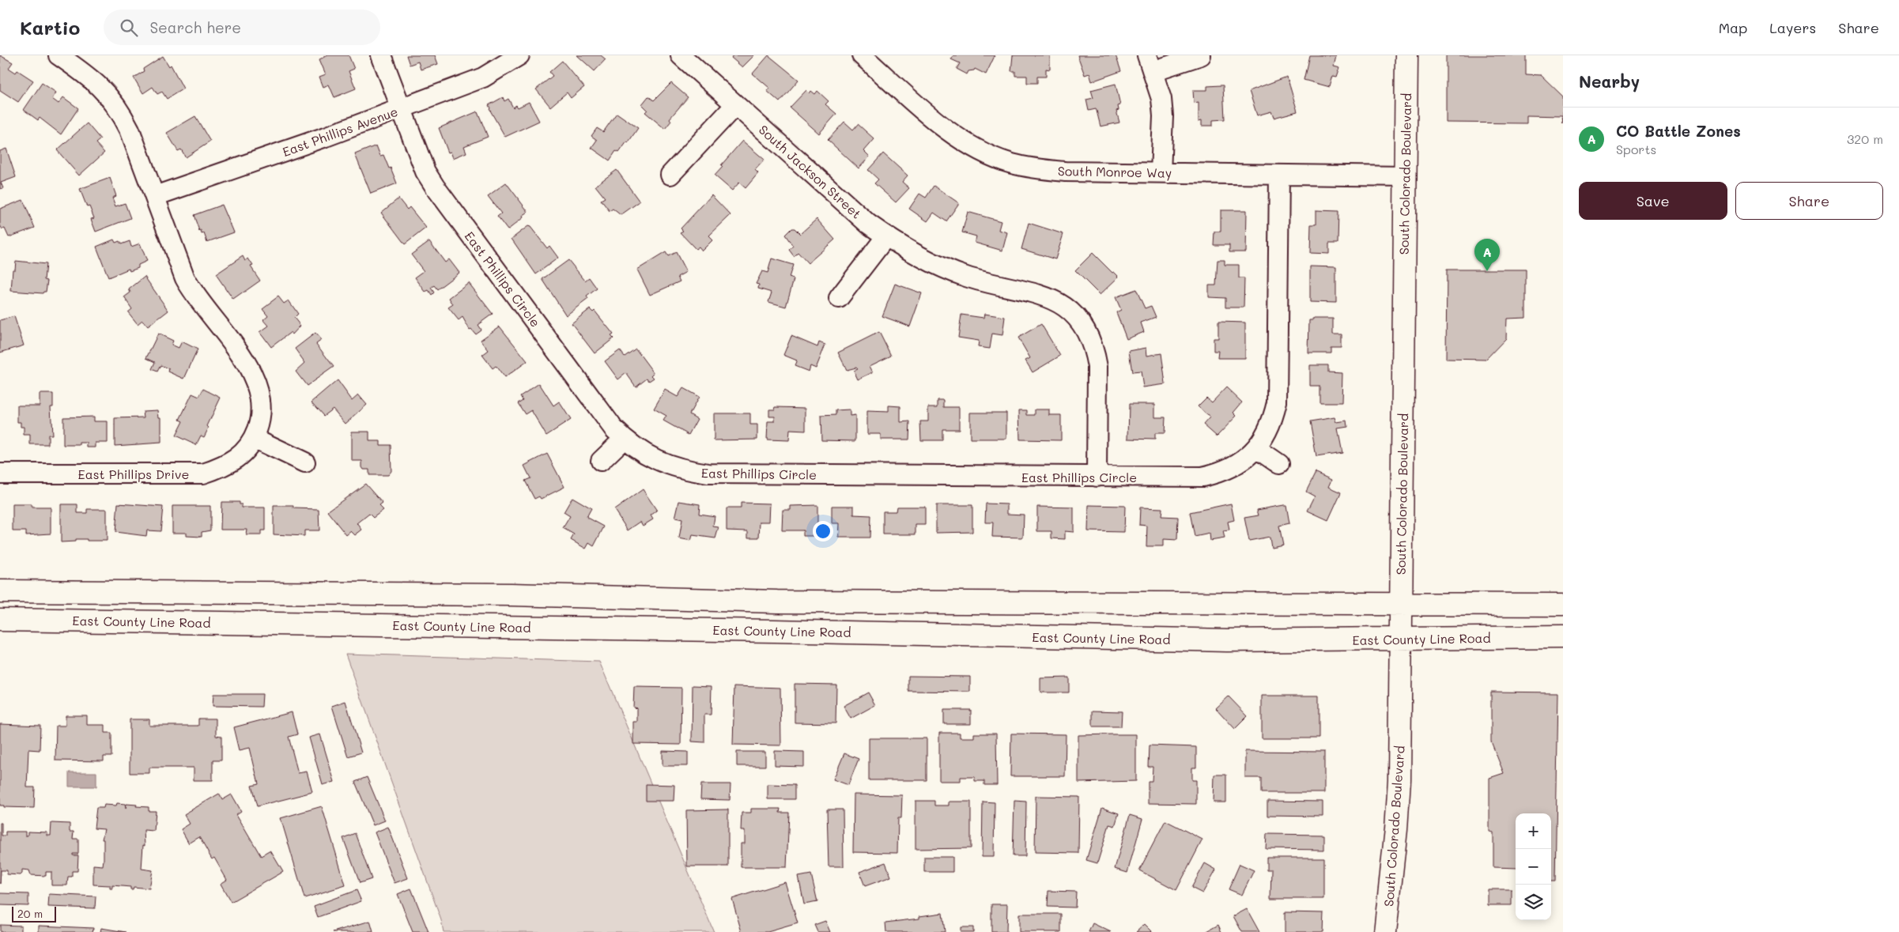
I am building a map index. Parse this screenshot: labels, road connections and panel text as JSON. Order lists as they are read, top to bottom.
{
  "streets": {
    "main road": ["South Colorado Boulevard", "East County Line Road"],
    "street": [
      "East Phillips Avenue",
      "South Jackson Street",
      "South Monroe Way",
      "East Phillips Circle",
      "East Phillips Drive"
    ]
  },
  "crossings": [
    ["East Phillips Avenue", "East Phillips Circle"],
    ["East Phillips Avenue", "East Phillips Drive"],
    ["South Jackson Street", "East Phillips Circle"],
    ["South Monroe Way", "South Colorado Boulevard"],
    ["South Monroe Way", "East Phillips Circle"],
    ["South Colorado Boulevard", "East County Line Road"]
  ],
  "scale_bar": "20 m",
  "page": {
    "header": "Kartio",
    "search": "Search here",
    "nav": ["Map", "Layers", "Share"],
    "heading": "Nearby",
    "list": [
      {
        "mark": "A",
        "name": "CO Battle Zones",
        "note": "Sports",
        "value": "320 m"
      }
    ],
    "buttons": ["Save", "Share"],
    "pins": "A",
    "map_buttons": ["+", "−"],
    "scale": "20 m"
  }
}
